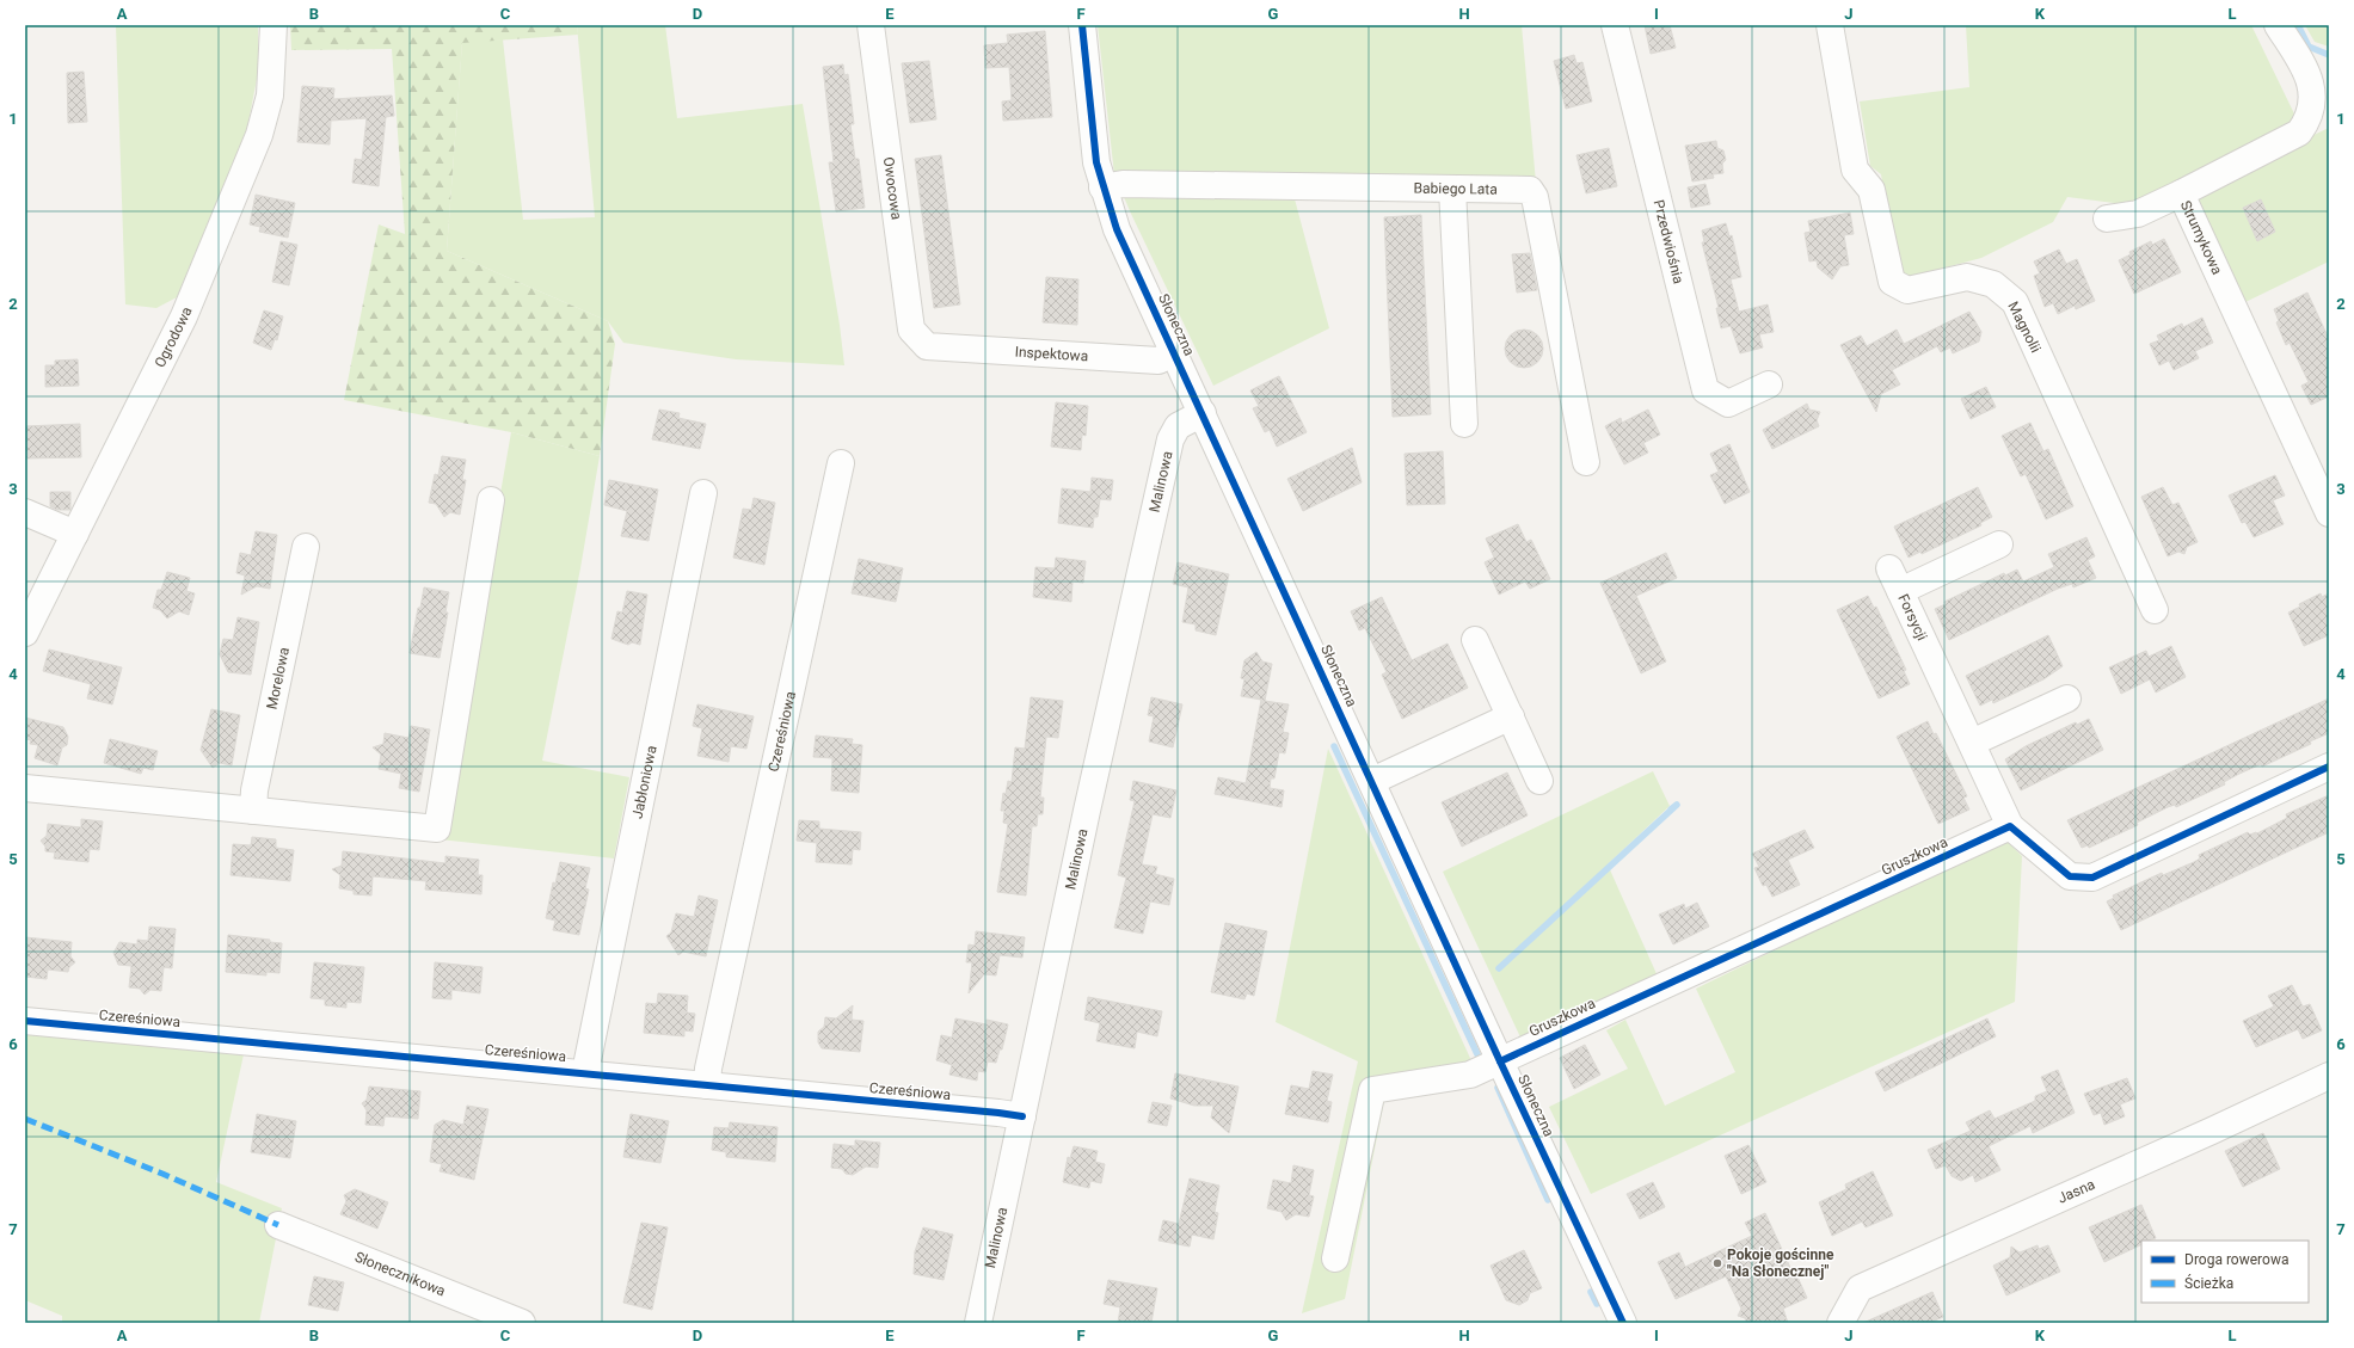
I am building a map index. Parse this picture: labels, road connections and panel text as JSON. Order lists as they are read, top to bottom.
{
  "streets": {
    "street": [
      "Owocowa",
      "Babiego Lata",
      "Strumykowa",
      "Przedwiośnia",
      "Słoneczna",
      "Magnolii",
      "Ogrodowa",
      "Inspektowa",
      "Malinowa",
      "Forsycji",
      "Morelowa",
      "Czereśniowa",
      "Jabłoniowa",
      "Gruszkowa",
      "Jasna",
      "Słonecznikowa"
    ]
  },
  "crossings": [
    ["Owocowa", "Inspektowa"],
    ["Babiego Lata", "Słoneczna"],
    ["Słoneczna", "Inspektowa"],
    ["Słoneczna", "Malinowa"],
    ["Słoneczna", "Gruszkowa"],
    ["Malinowa", "Czereśniowa"],
    ["Forsycji", "Gruszkowa"],
    ["Czereśniowa", "Jabłoniowa"]
  ],
  "places": ["Pokoje gościnne \"Na Słonecznej\""],
  "legend": ["Droga rowerowa", "Ścieżka"],
  "grid": {
    "columns": [
      "A",
      "B",
      "C",
      "D",
      "E",
      "F",
      "G",
      "H",
      "I",
      "J",
      "K",
      "L"
    ],
    "rows": [
      "1",
      "2",
      "3",
      "4",
      "5",
      "6",
      "7"
    ]
  }
}
